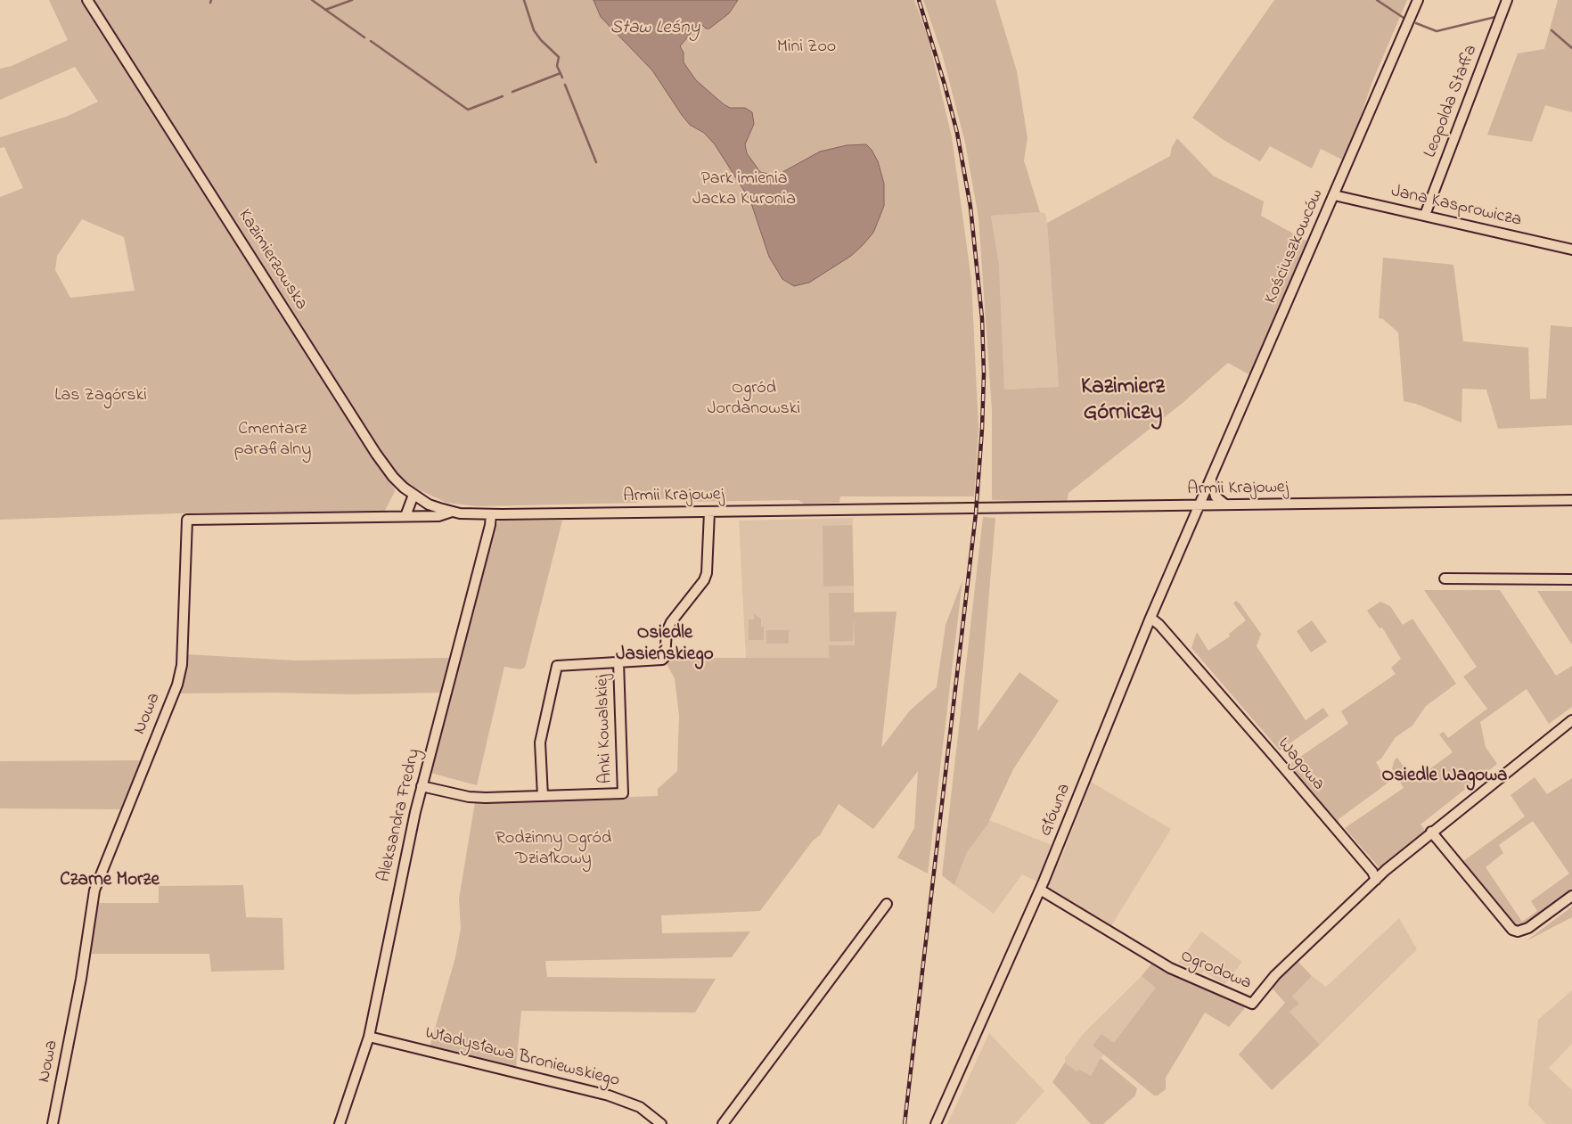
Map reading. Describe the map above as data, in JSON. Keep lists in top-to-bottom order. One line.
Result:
{"streets":{"street":["Leopolda Staffa","Jana Kasprowicza","Kościuszkowców","Kazimierzowska","Armii Krajowej","Nowa","Anki Kowalskiej","Wagowa","Główna","Aleksandra Fredry","Ogrodowa","Władysława Broniewskiego"]},"crossings":[["Leopolda Staffa","Jana Kasprowicza"],["Jana Kasprowicza","Kościuszkowców"],["Kościuszkowców","Armii Krajowej"],["Kościuszkowców","Główna"],["Kazimierzowska","Armii Krajowej"],["Kazimierzowska","Nowa"],["Armii Krajowej","Nowa"],["Armii Krajowej","Anki Kowalskiej"],["Armii Krajowej","Główna"],["Armii Krajowej","Aleksandra Fredry"],["Anki Kowalskiej","Aleksandra Fredry"],["Wagowa","Główna"],["Wagowa","Ogrodowa"],["Główna","Ogrodowa"],["Aleksandra Fredry","Władysława Broniewskiego"]],"districts":["Kazimierz Górniczy","Osiedle Jasieńskiego","Osiedle Wagowa","Czarne Morze"],"water":["Staw Leśny"],"parks":["Mini Zoo","Park imienia Jacka Kuronia","Ogród Jordanowski","Las Zagórski","Cmentarz parafialny","Rodzinny Ogród Działkowy"]}
